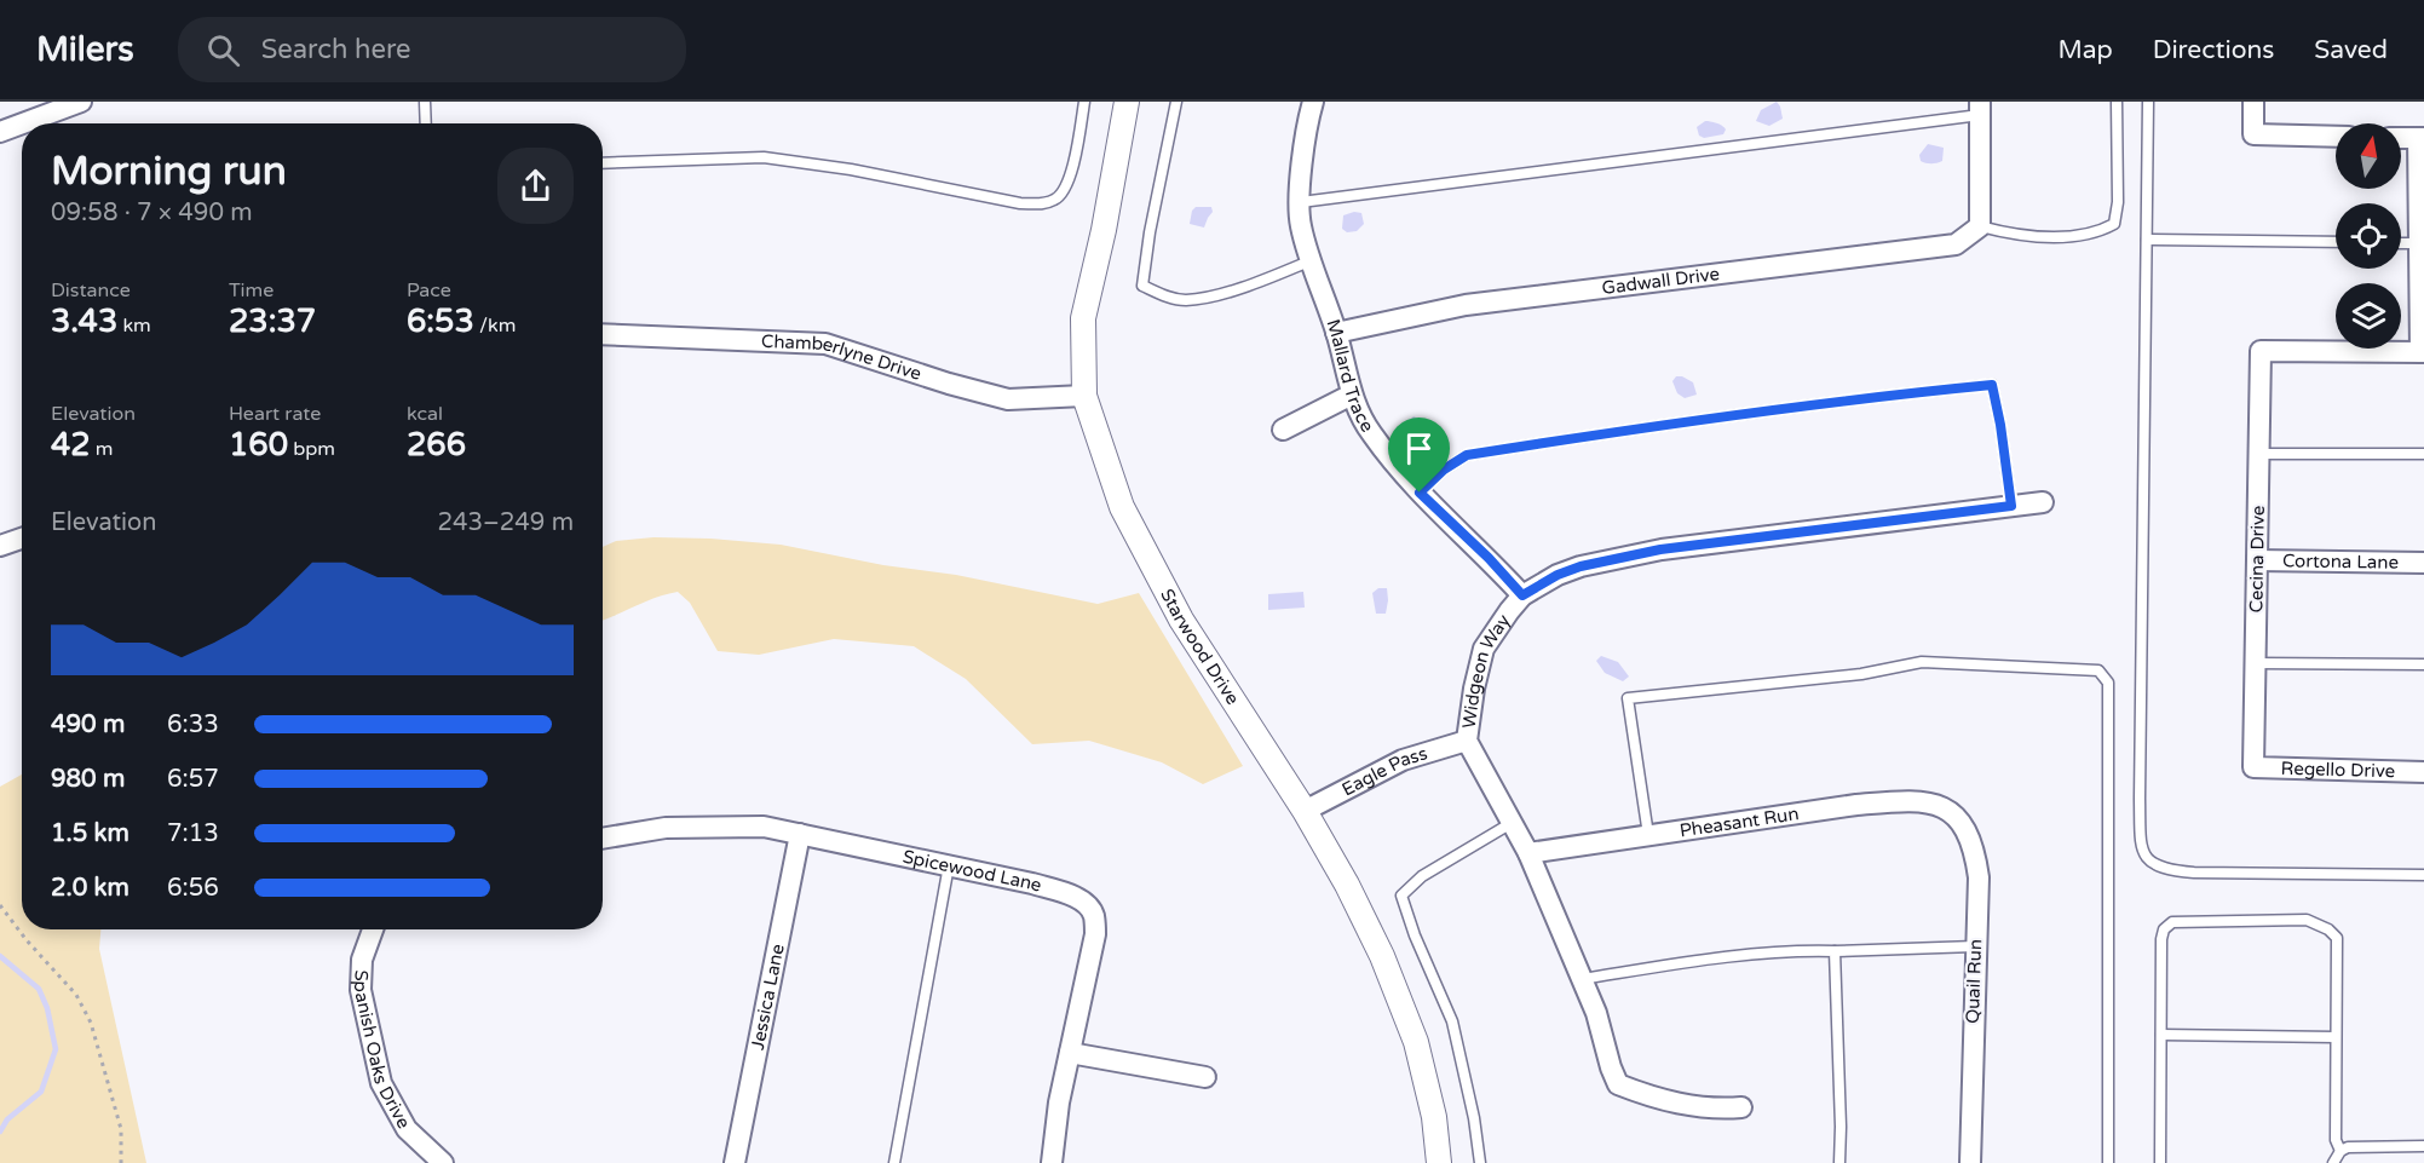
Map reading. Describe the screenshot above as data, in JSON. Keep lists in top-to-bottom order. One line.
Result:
{"streets":{"street":["Gadwall Drive","Chamberlyne Drive","Mallard Trace","Cecina Drive","Cortona Lane","Starwood Drive","Widgeon Way","Regello Drive","Eagle Pass","Pheasant Run","Spicewood Lane","Quail Run","Jessica Lane","Spanish Oaks Drive"]},"crossings":[["Gadwall Drive","Mallard Trace"],["Chamberlyne Drive","Starwood Drive"],["Mallard Trace","Widgeon Way"],["Cecina Drive","Cortona Lane"],["Cecina Drive","Regello Drive"],["Starwood Drive","Eagle Pass"],["Widgeon Way","Eagle Pass"],["Widgeon Way","Pheasant Run"],["Pheasant Run","Quail Run"],["Spicewood Lane","Jessica Lane"]],"north":"top","page":{"header":"Milers","search":"Search here","nav":["Map","Directions","Saved"],"heading":["Morning run","09:58 · 7 × 490 m"],"stats":[["Distance","3.43 km"],["Time","23:37"],["Pace","6:53 /km"],["Elevation","42 m"],["Heart rate","160 bpm"],["kcal","266"]],"chart":["Elevation","243–249 m"],"list":[{"name":"490 m","note":"6:33"},{"name":"980 m","note":"6:57"},{"name":"1.5 km","note":"7:13"},{"name":"2.0 km","note":"6:56"}]}}
